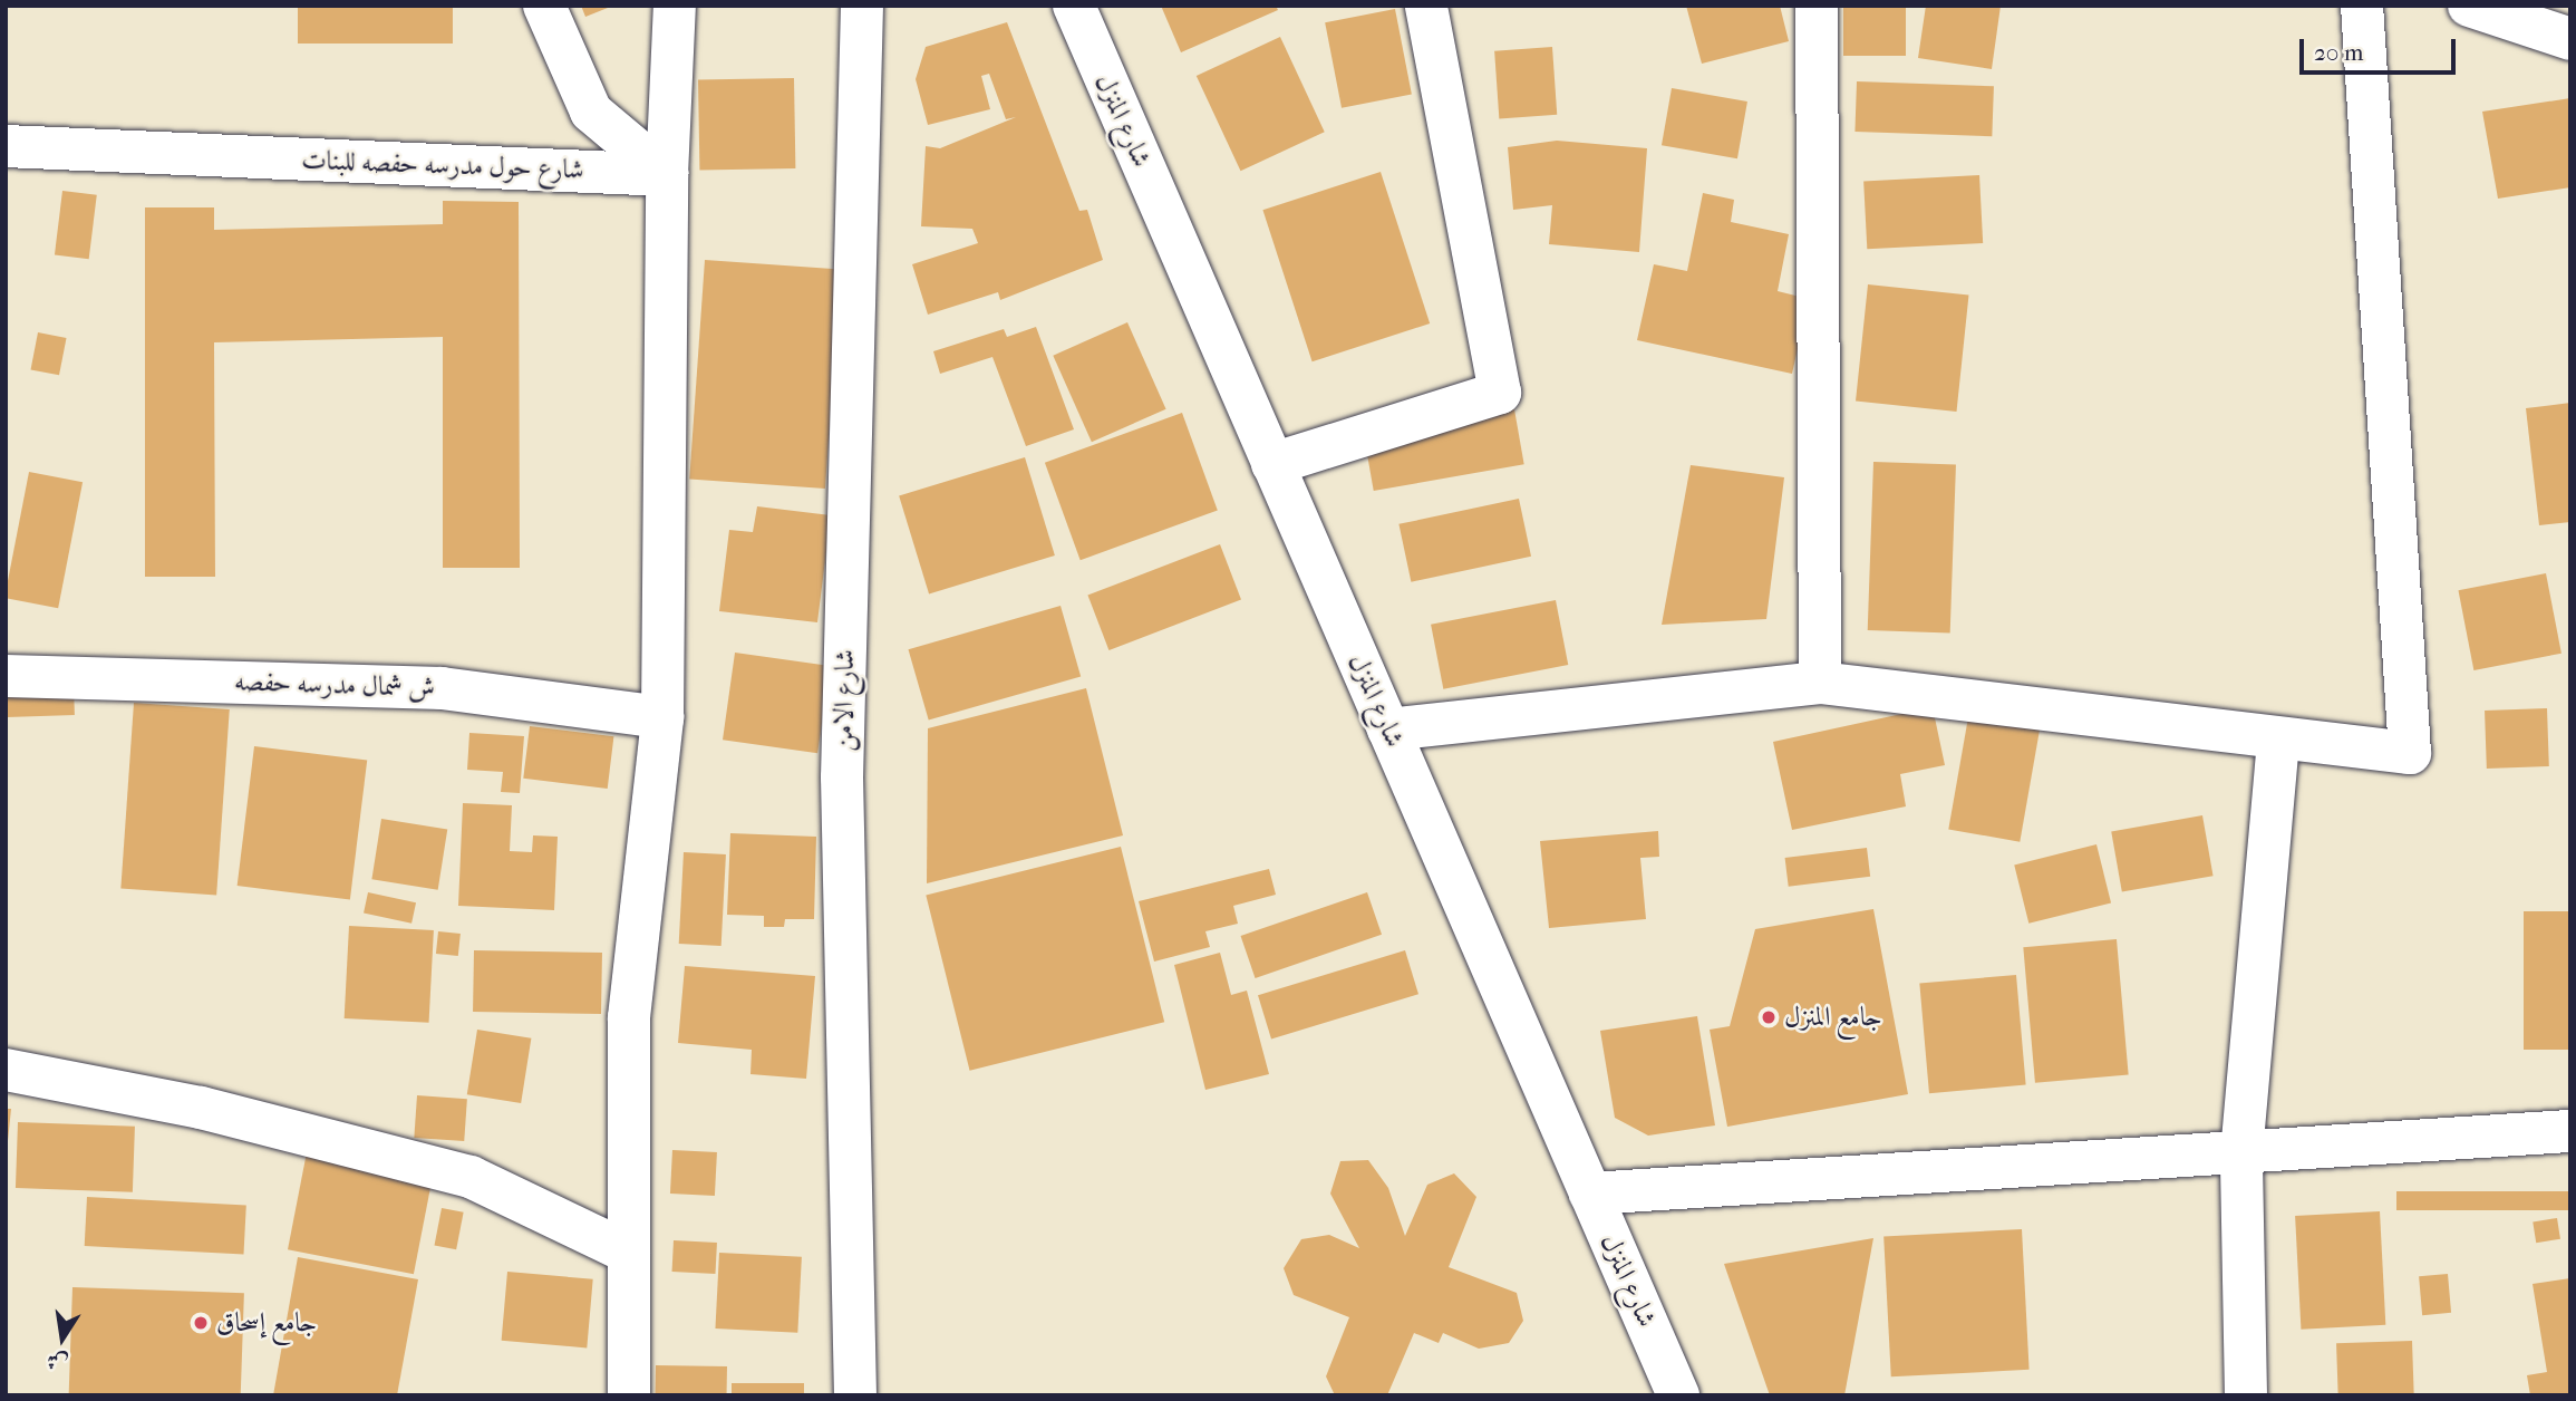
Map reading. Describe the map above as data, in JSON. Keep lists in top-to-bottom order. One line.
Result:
{"streets":{"street":["شارع المنزل","شارع حول مدرسه حفصه للبنات","ش شمال مدرسه حفصه","شارع الامن"]},"places":["جامع المنزل","جامع إسحاق"],"scale_bar":"20 m","north":"bottom"}
